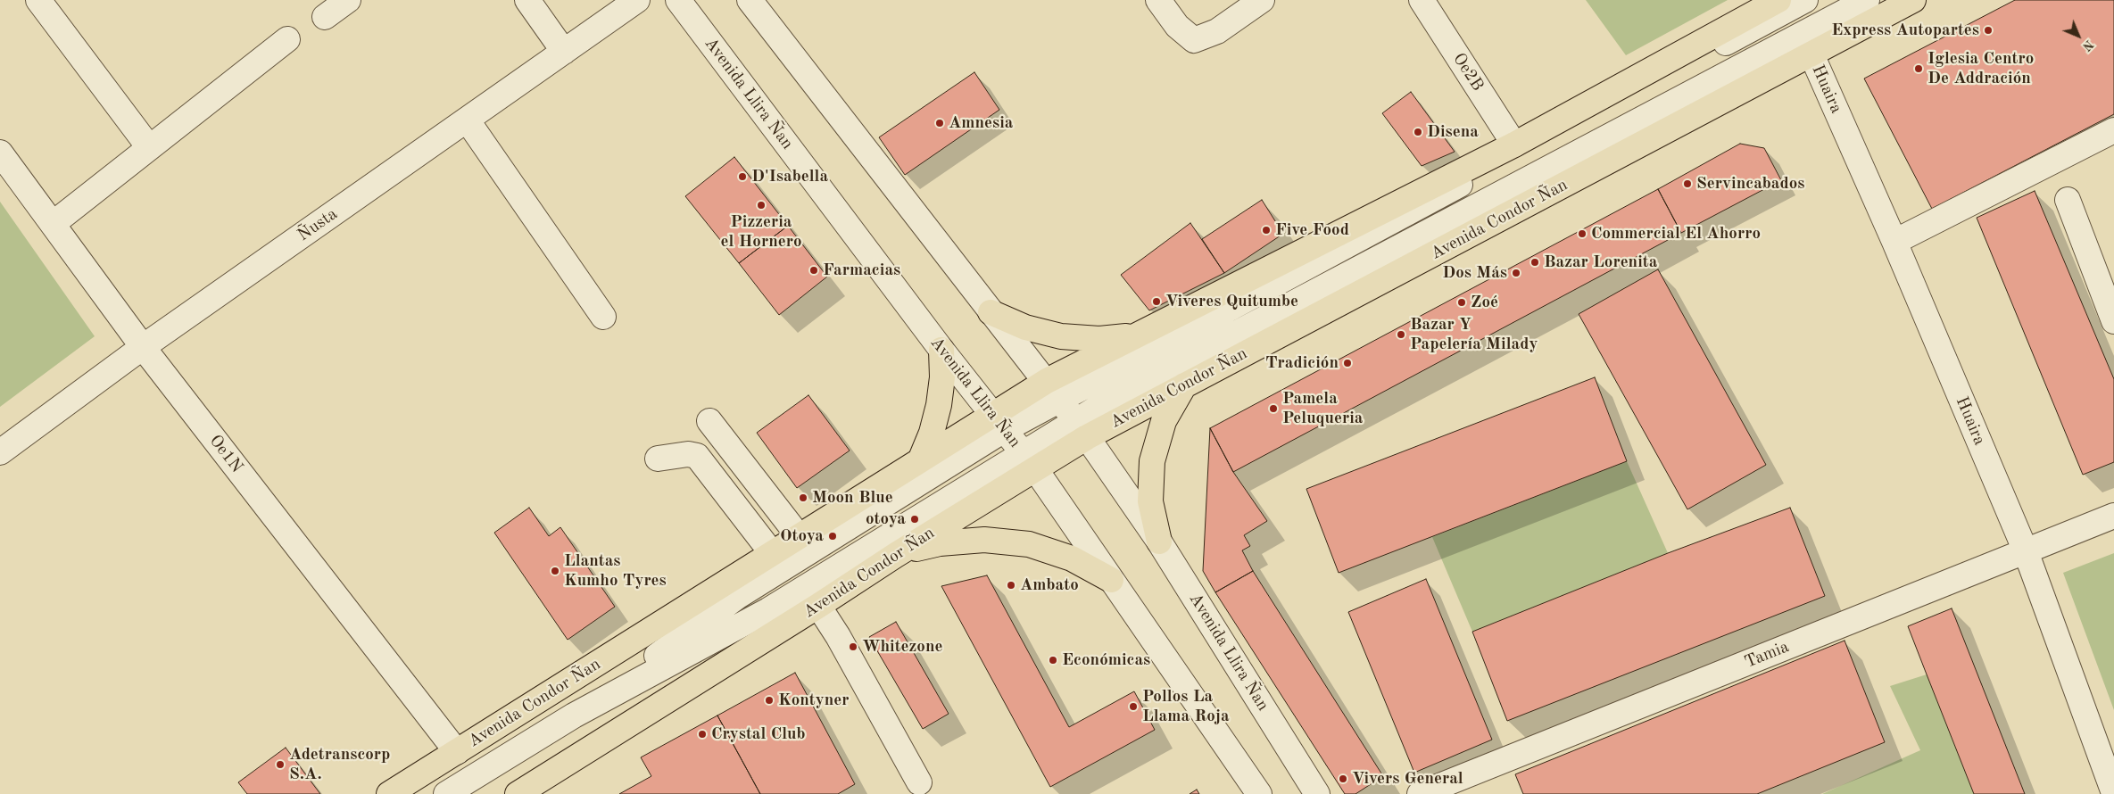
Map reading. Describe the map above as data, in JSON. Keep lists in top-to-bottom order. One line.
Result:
{"streets":{"main road":["Avenida Condor Ñan"],"street":["Oe2B","Huaira","Avenida Llira Ñan","Ñusta","Oe1N","Tamia"]},"crossings":[["Oe2B","Avenida Condor Ñan"],["Huaira","Avenida Condor Ñan"],["Huaira","Tamia"],["Avenida Llira Ñan","Avenida Condor Ñan"],["Avenida Condor Ñan","Oe1N"],["Ñusta","Oe1N"]],"places":["Express Autopartes","Iglesia Centro De Addración","Amnesia","Disena","D'Isabella","Servincabados","Pizzeria el Hornero","Five Food","Commercial El Ahorro","Bazar Lorenita","Farmacias","Dos Más","Viveres Quitumbe","Zoé","Bazar Y Papelería Milady","Tradición","Pamela Peluqueria","Moon Blue","otoya","Otoya","Llantas Kumho Tyres","Ambato","Whitezone","Económicas","Kontyner","Pollos La Llama Roja","Crystal Club","Adetranscorp S.A.","Vivers General"],"north":"bottom right"}
